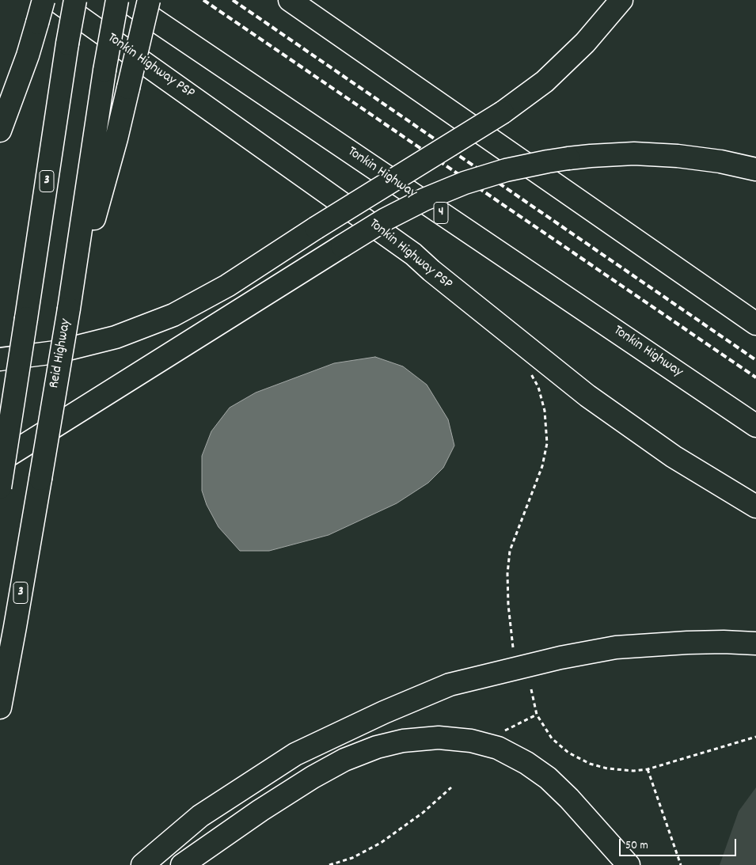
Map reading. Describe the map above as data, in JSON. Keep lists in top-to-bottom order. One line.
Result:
{"streets":{"highway":["Tonkin Highway","3","4","Reid Highway"]},"scale_bar":"50 m"}
